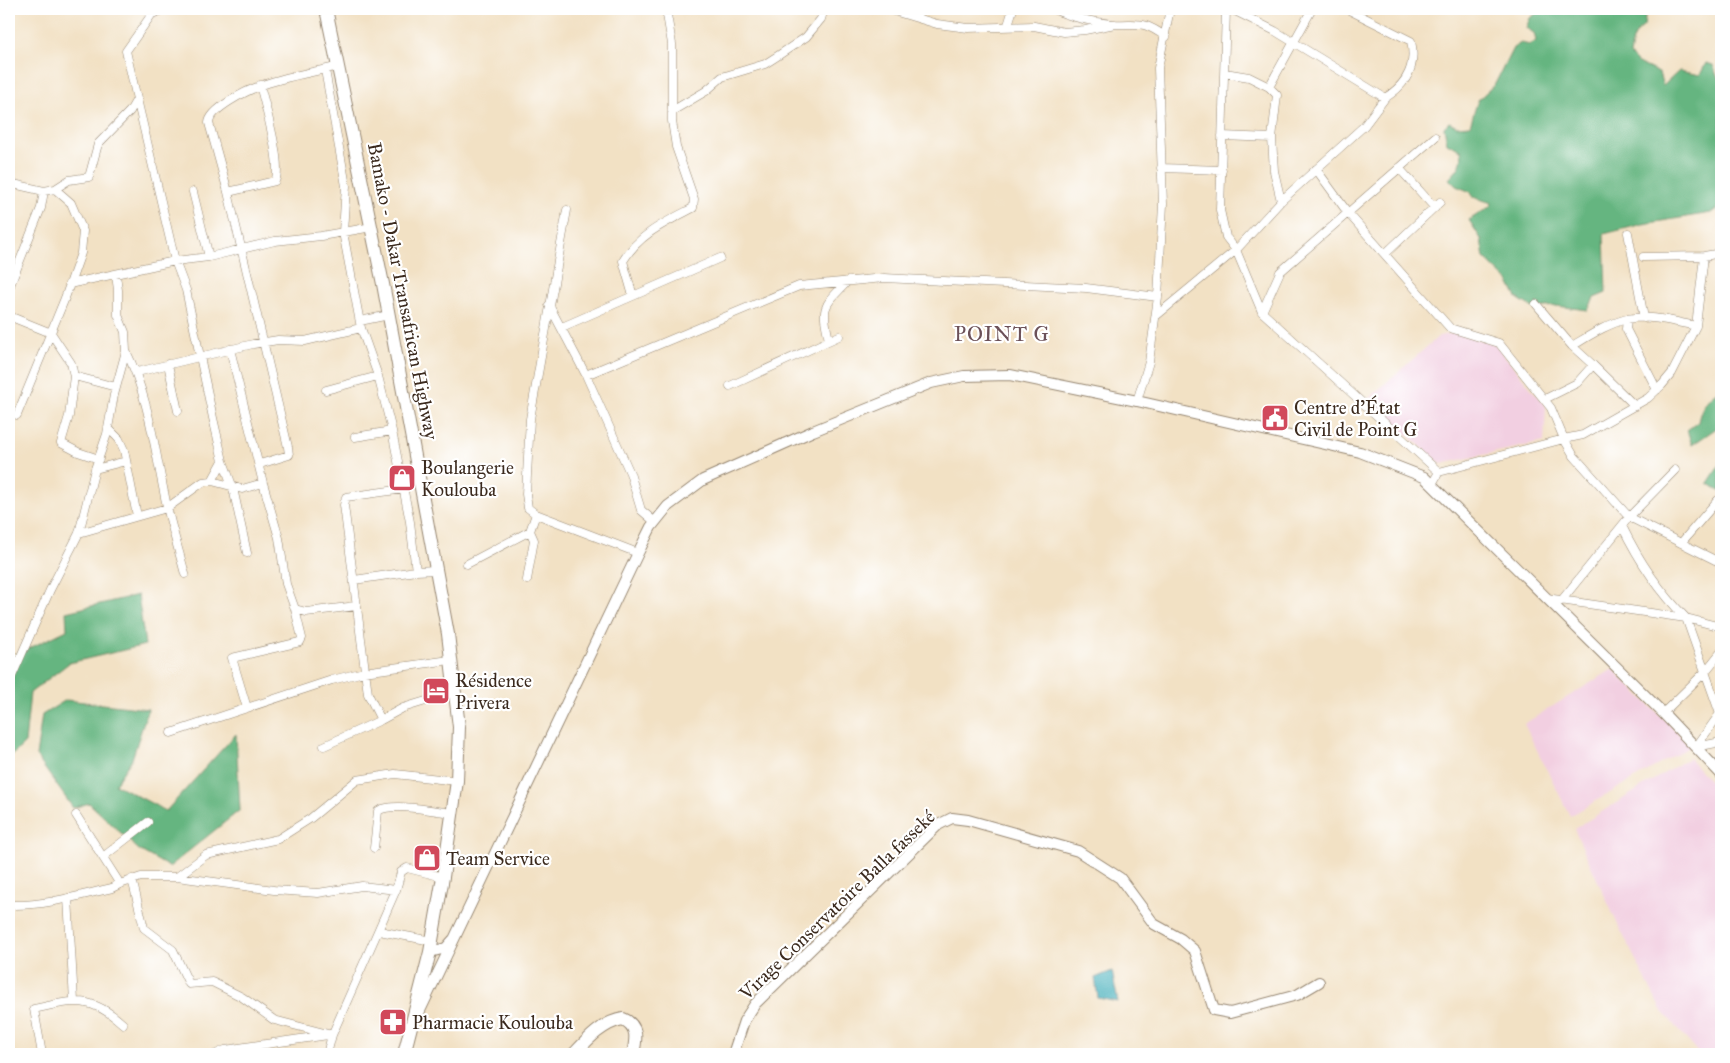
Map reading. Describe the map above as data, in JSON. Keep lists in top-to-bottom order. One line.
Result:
{"streets":{"highway":["Bamako - Dakar Transafrican Highway"],"street":["Virage Conservatoire Balla fasseké"]},"districts":["POINT G"],"places":{"public building":["Centre d'État Civil de Point G"],"shop":["Boulangerie Koulouba","Team Service"],"hotel":["Résidence Privera"],"pharmacy":["Pharmacie Koulouba"]}}
